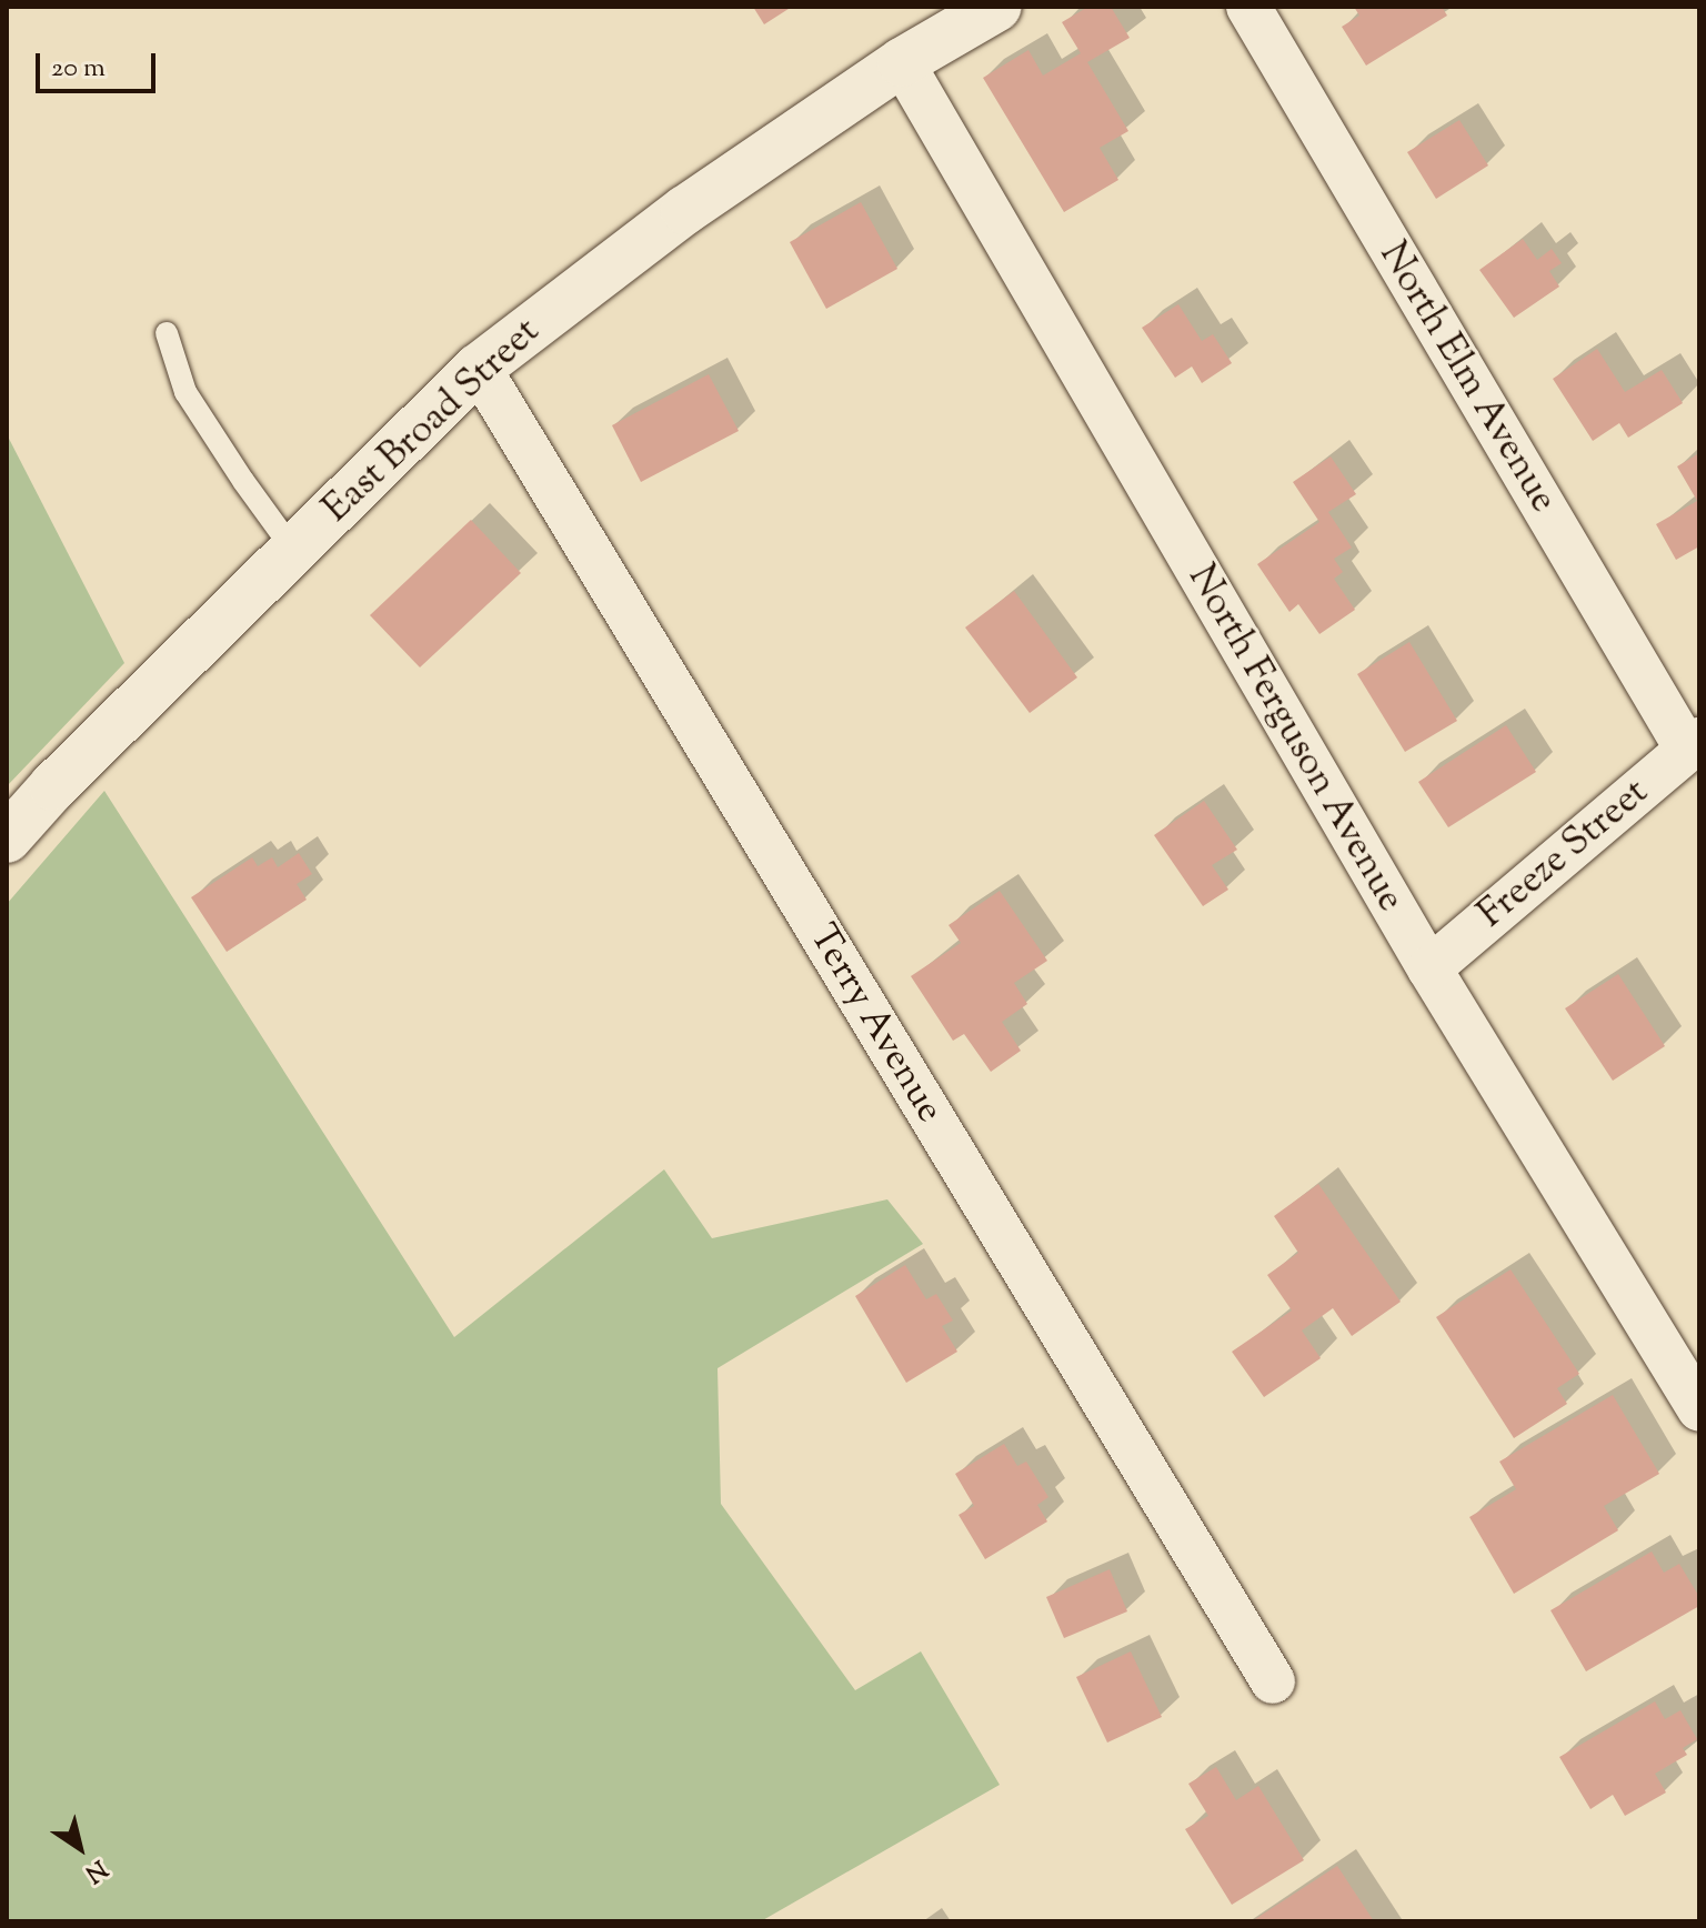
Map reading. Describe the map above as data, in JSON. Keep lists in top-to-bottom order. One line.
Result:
{"streets":{"street":["North Elm Avenue","East Broad Street","North Ferguson Avenue","Freeze Street","Terry Avenue"]},"crossings":[["North Elm Avenue","Freeze Street"],["East Broad Street","North Ferguson Avenue"],["East Broad Street","Terry Avenue"],["North Ferguson Avenue","Freeze Street"]],"scale_bar":"20 m","north":"bottom right"}
